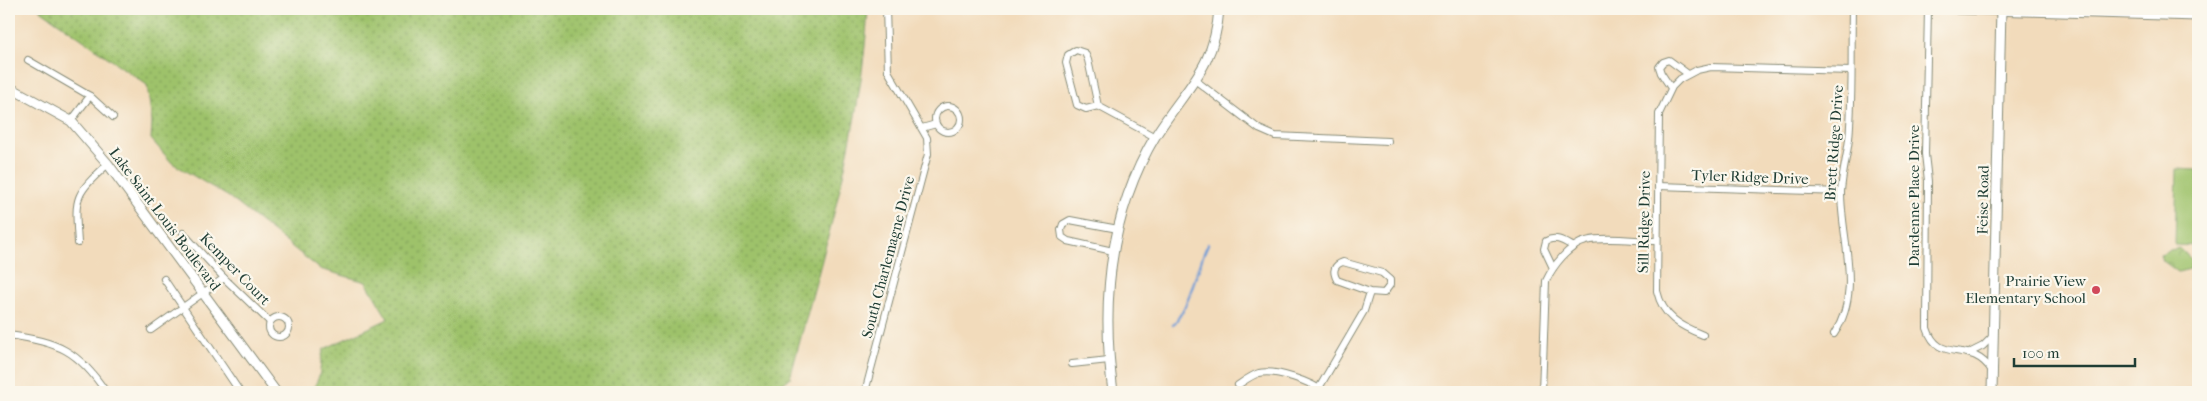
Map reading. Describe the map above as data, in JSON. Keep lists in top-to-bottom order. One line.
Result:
{"streets":{"street":["Brett Ridge Drive","Tyler Ridge Drive","Dardenne Place Drive","Feise Road","Lake Saint Louis Boulevard","Sill Ridge Drive","South Charlemagne Drive","Kemper Court"]},"crossings":[["Brett Ridge Drive","Tyler Ridge Drive"],["Brett Ridge Drive","Sill Ridge Drive"],["Tyler Ridge Drive","Sill Ridge Drive"]],"places":["Prairie View Elementary School"],"scale_bar":"100 m"}
